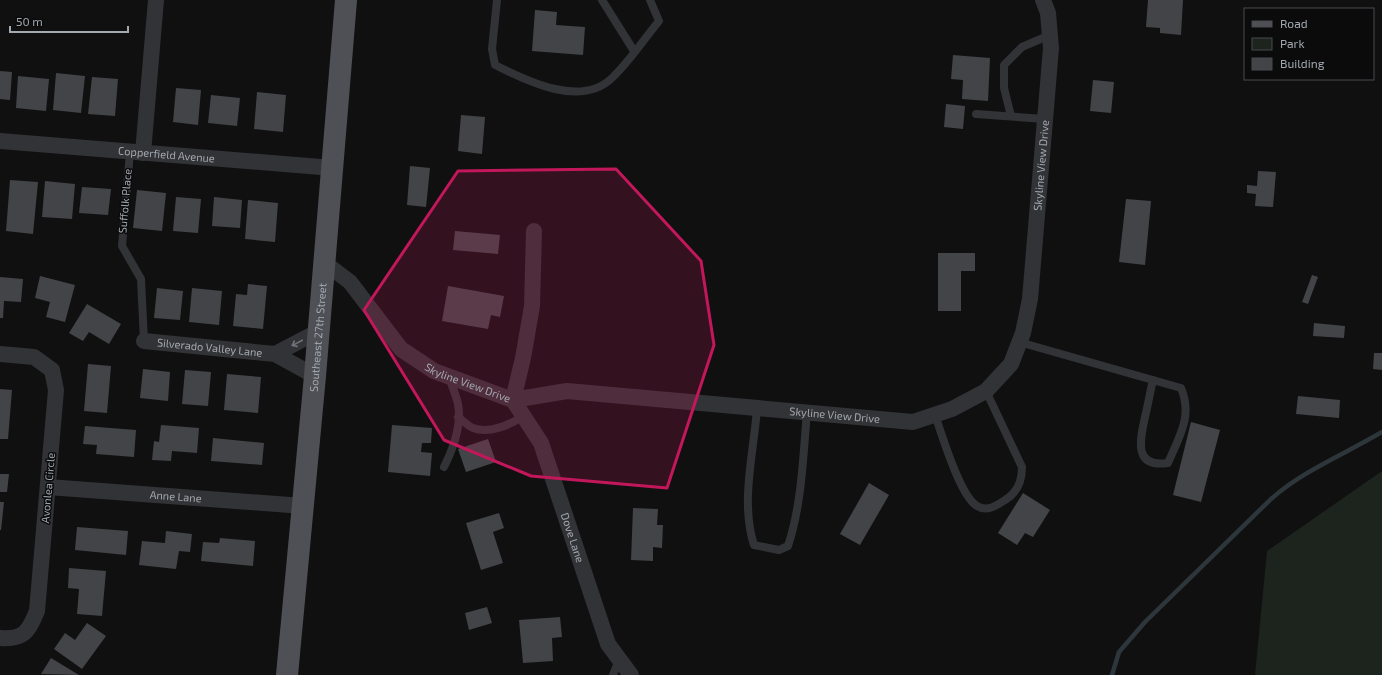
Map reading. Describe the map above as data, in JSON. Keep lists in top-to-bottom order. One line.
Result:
{"streets":{"main road":["Southeast 27th Street"],"street":["Copperfield Avenue","Skyline View Drive","Suffolk Place","Silverado Valley Lane","Avonlea Circle","Anne Lane","Dove Lane"]},"crossings":[["Copperfield Avenue","Suffolk Place"],["Copperfield Avenue","Southeast 27th Street"],["Skyline View Drive","Southeast 27th Street"],["Skyline View Drive","Dove Lane"],["Suffolk Place","Silverado Valley Lane"],["Southeast 27th Street","Silverado Valley Lane"],["Southeast 27th Street","Anne Lane"],["Avonlea Circle","Anne Lane"]],"legend":["Road","Park","Building"],"scale_bar":"50 m"}
